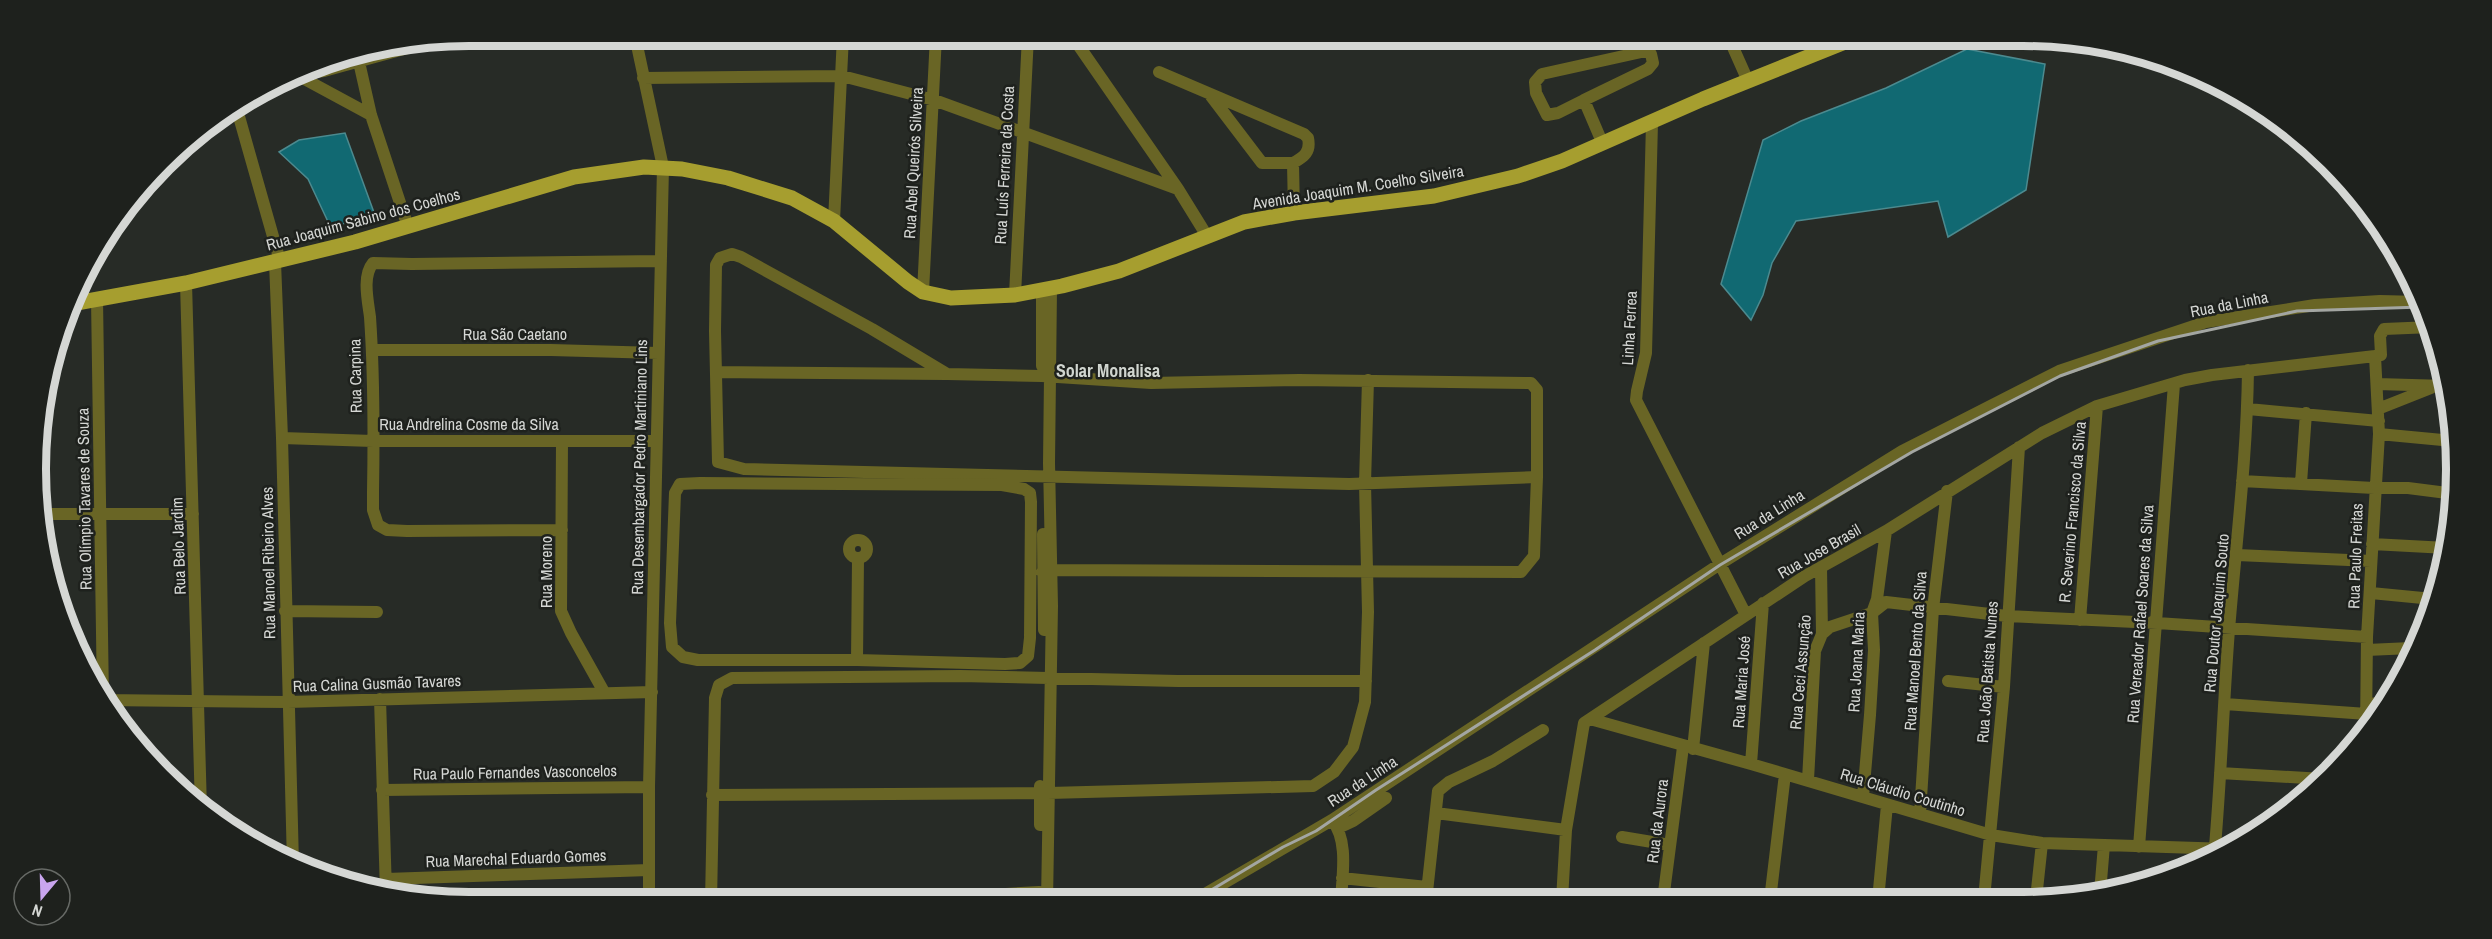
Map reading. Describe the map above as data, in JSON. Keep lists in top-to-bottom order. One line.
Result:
{"streets":{"main road":["Avenida Joaquim M. Coelho Silveira","Rua Joaquim Sabino dos Coelhos"],"street":["Rua Abel Queirós Silveira","Rua Luís Ferreira da Costa","Rua da Linha","Linha Ferrea","Rua São Caetano","Rua Carpina","Rua Andrelina Cosme da Silva","Rua Desembargador Pedro Martiniano Lins","Rua Olímpio Tavares de Souza","R. Severino Francisco da Silva","Rua Belo Jardim","Rua Jose Brasil","Rua Paulo Freitas","Rua Manoel Ribeiro Alves","Rua Moreno","Rua Doutor Joaquim Souto","Rua Vereador Rafael Soares da Silva","Rua Manoel Bento da Silva","Rua Joana Maria","Rua Ceci Assunção","Rua João Batista Nunes","Rua Maria José","Rua Calina Gusmão Tavares","Rua Paulo Fernandes Vasconcelos","Rua Cláudio Coutinho","Rua da Aurora","Rua Marechal Eduardo Gomes"]},"crossings":[["Rua Abel Queirós Silveira","Avenida Joaquim M. Coelho Silveira"],["Rua Luís Ferreira da Costa","Avenida Joaquim M. Coelho Silveira"],["Avenida Joaquim M. Coelho Silveira","Rua Joaquim Sabino dos Coelhos"],["Avenida Joaquim M. Coelho Silveira","Linha Ferrea"],["Avenida Joaquim M. Coelho Silveira","Rua Desembargador Pedro Martiniano Lins"],["Rua Joaquim Sabino dos Coelhos","Rua Desembargador Pedro Martiniano Lins"],["Rua Joaquim Sabino dos Coelhos","Rua Olímpio Tavares de Souza"],["Rua Joaquim Sabino dos Coelhos","Rua Belo Jardim"],["Rua Joaquim Sabino dos Coelhos","Rua Manoel Ribeiro Alves"],["Rua da Linha","Linha Ferrea"],["Linha Ferrea","Rua Jose Brasil"],["Rua São Caetano","Rua Carpina"],["Rua São Caetano","Rua Desembargador Pedro Martiniano Lins"],["Rua Carpina","Rua Andrelina Cosme da Silva"],["Rua Carpina","Rua Desembargador Pedro Martiniano Lins"],["Rua Carpina","Rua Moreno"],["Rua Andrelina Cosme da Silva","Rua Desembargador Pedro Martiniano Lins"],["Rua Andrelina Cosme da Silva","Rua Manoel Ribeiro Alves"],["Rua Andrelina Cosme da Silva","Rua Moreno"],["Rua Desembargador Pedro Martiniano Lins","Rua Calina Gusmão Tavares"],["Rua Desembargador Pedro Martiniano Lins","Rua Paulo Fernandes Vasconcelos"],["Rua Desembargador Pedro Martiniano Lins","Rua Marechal Eduardo Gomes"],["R. Severino Francisco da Silva","Rua Jose Brasil"],["Rua Belo Jardim","Rua Calina Gusmão Tavares"],["Rua Jose Brasil","Rua Paulo Freitas"],["Rua Jose Brasil","Rua Doutor Joaquim Souto"],["Rua Jose Brasil","Rua Vereador Rafael Soares da Silva"],["Rua Jose Brasil","Rua Manoel Bento da Silva"],["Rua Jose Brasil","Rua Joana Maria"],["Rua Jose Brasil","Rua Ceci Assunção"],["Rua Jose Brasil","Rua João Batista Nunes"],["Rua Jose Brasil","Rua Maria José"],["Rua Jose Brasil","Rua Cláudio Coutinho"],["Rua Jose Brasil","Rua da Aurora"],["Rua Manoel Ribeiro Alves","Rua Calina Gusmão Tavares"],["Rua Moreno","Rua Calina Gusmão Tavares"],["Rua Vereador Rafael Soares da Silva","Rua Cláudio Coutinho"],["Rua Manoel Bento da Silva","Rua Cláudio Coutinho"],["Rua Joana Maria","Rua Cláudio Coutinho"],["Rua Ceci Assunção","Rua Cláudio Coutinho"],["Rua João Batista Nunes","Rua Cláudio Coutinho"],["Rua Maria José","Rua Cláudio Coutinho"],["Rua Cláudio Coutinho","Rua da Aurora"]],"districts":["Solar Monalisa"],"north":"bottom"}
